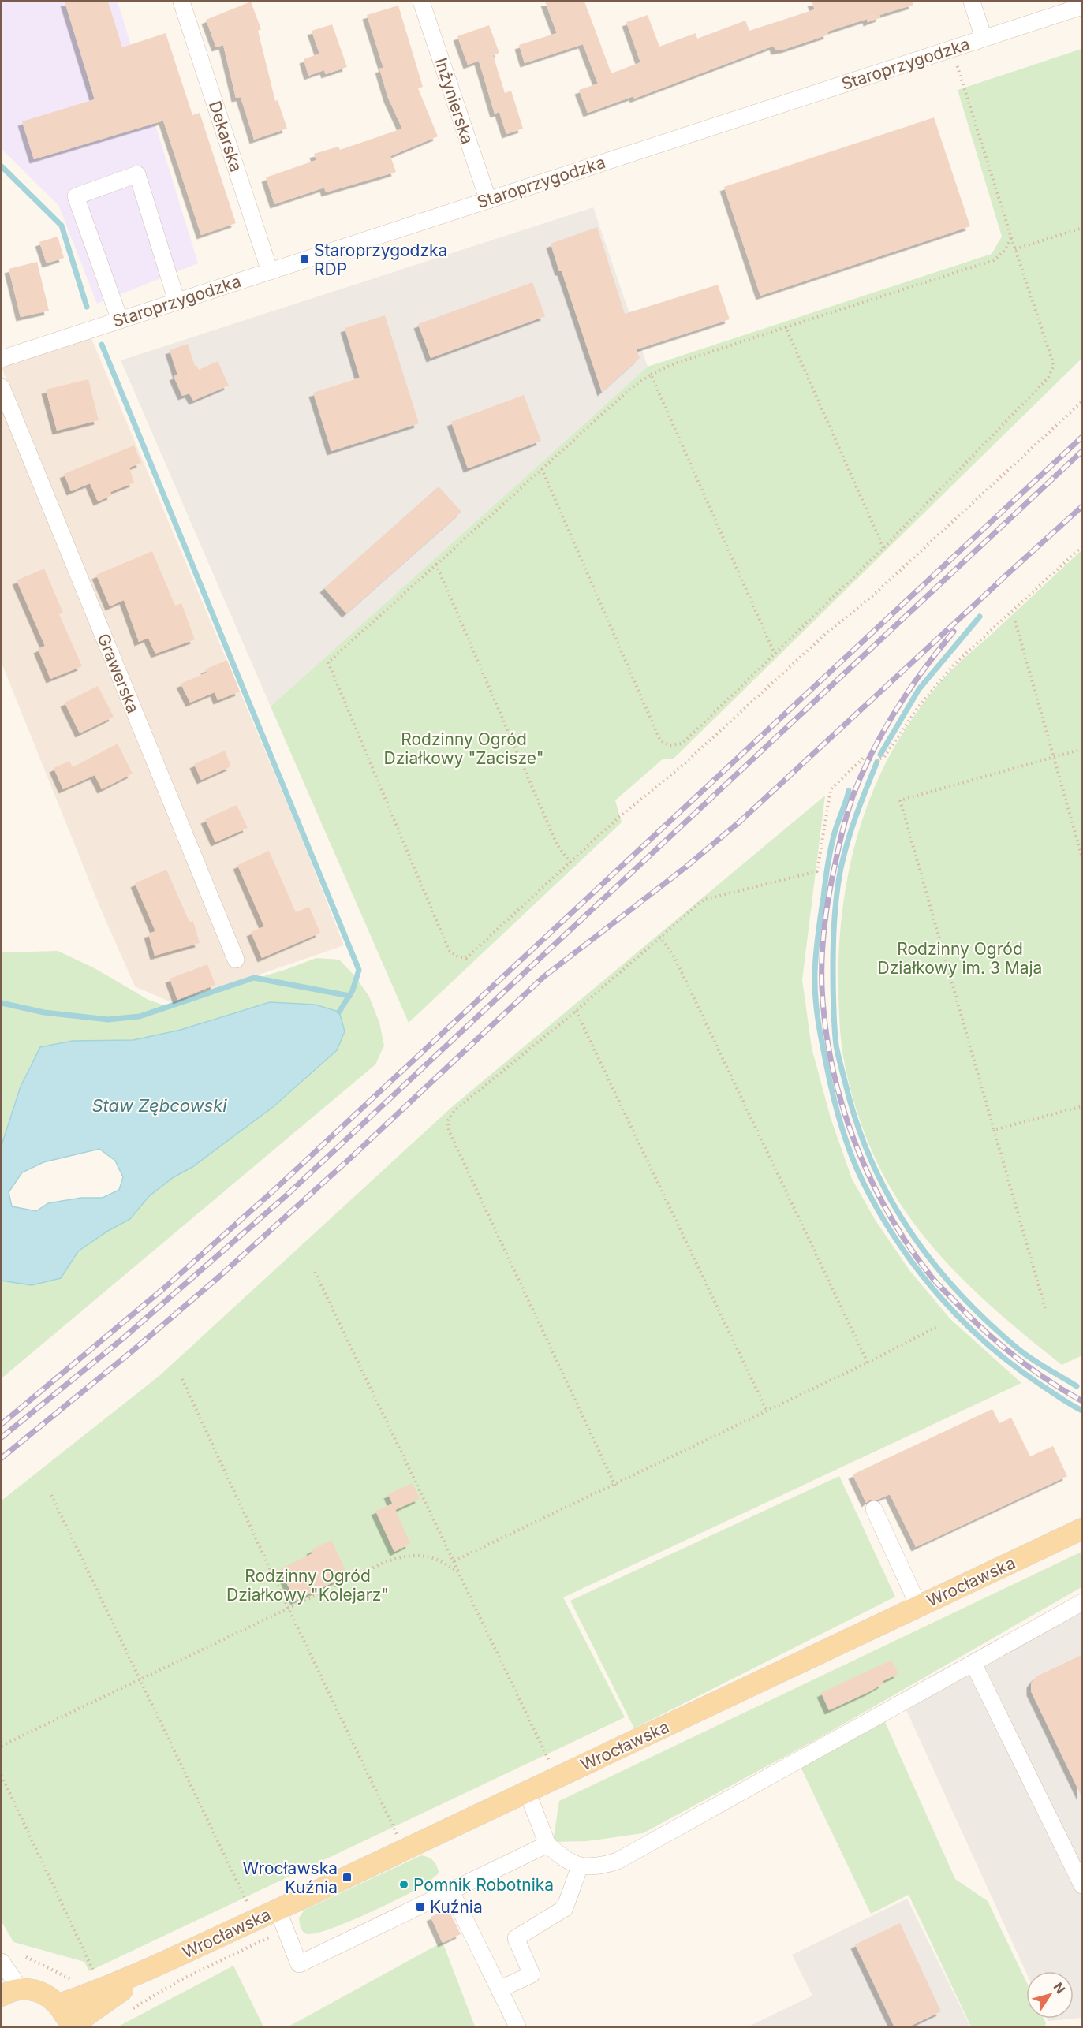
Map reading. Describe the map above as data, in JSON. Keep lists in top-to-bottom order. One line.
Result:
{"streets":{"main road":["Wrocławska"],"street":["Staroprzygodzka","Inżynierska","Dekarska","Grawerska"]},"crossings":[["Staroprzygodzka","Inżynierska"],["Staroprzygodzka","Dekarska"]],"water":["Staw Zębcowski"],"parks":["Rodzinny Ogród Działkowy \"Zacisze\"","Rodzinny Ogród Działkowy im. 3 Maja","Rodzinny Ogród Działkowy \"Kolejarz\""],"places":{"transit":["Staroprzygodzka RDP","Wrocławska Kuźnia","Kuźnia"],"other":["Pomnik Robotnika"]},"north":"top right"}
